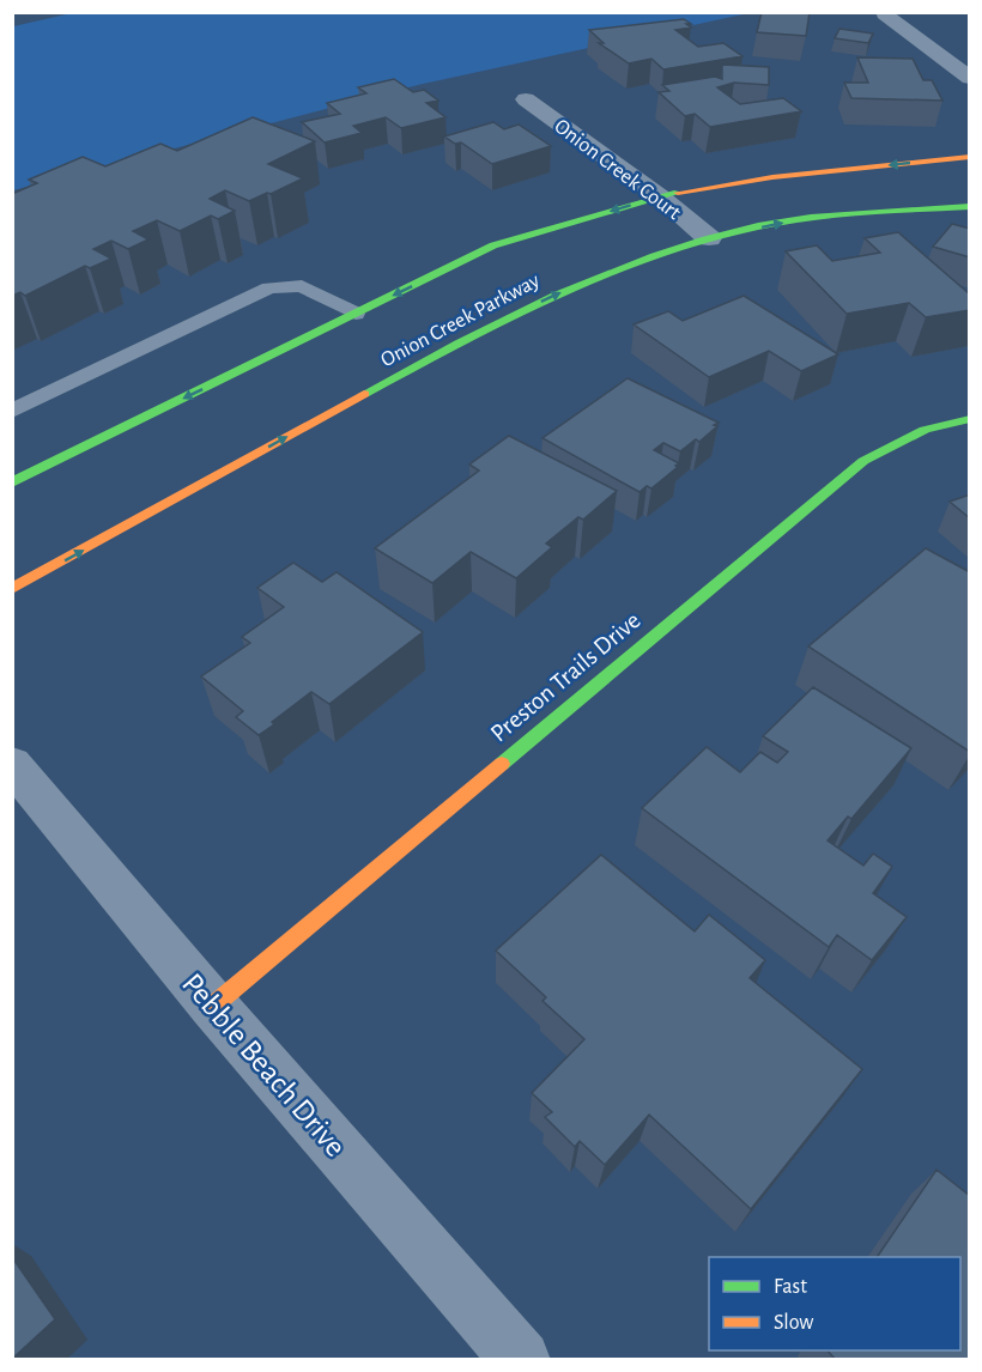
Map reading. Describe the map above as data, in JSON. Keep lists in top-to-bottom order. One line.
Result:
{"streets":{"street":["Onion Creek Court","Onion Creek Parkway","Preston Trails Drive","Pebble Beach Drive"]},"crossings":[["Onion Creek Court","Onion Creek Parkway"],["Preston Trails Drive","Pebble Beach Drive"]],"legend":["Fast","Slow"]}
